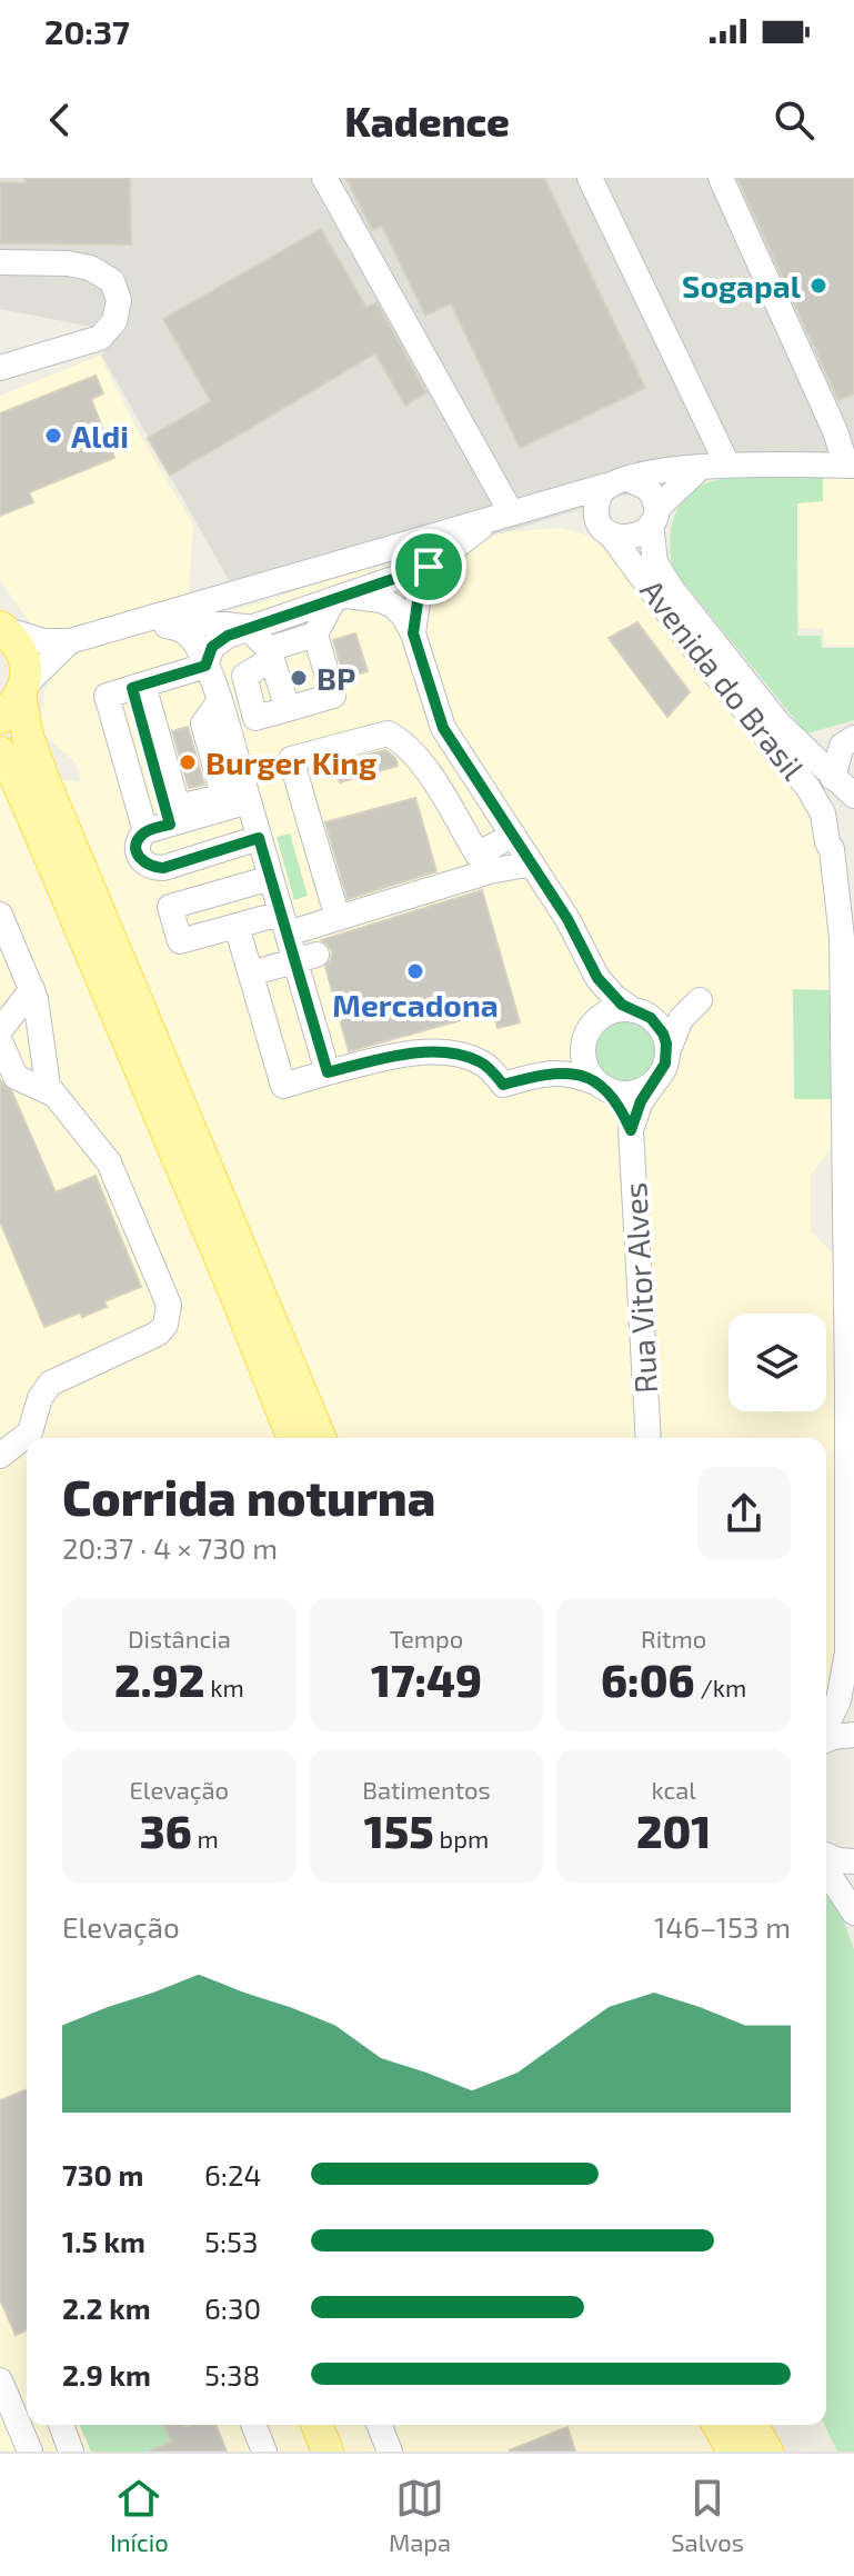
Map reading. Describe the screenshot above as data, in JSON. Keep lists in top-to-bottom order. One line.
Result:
{"streets":{"street":["Avenida do Brasil","Rua Vitor Alves"]},"places":["Sogapal","Aldi","BP","Burger King","Mercadona"],"page":{"status":"20:37","header":"Kadence","heading":["Corrida noturna","20:37 · 4 × 730 m"],"stats":[["Distância","2.92 km"],["Tempo","17:49"],["Ritmo","6:06 /km"],["Elevação","36 m"],["Batimentos","155 bpm"],["kcal","201"]],"chart":["Elevação","146–153 m"],"list":[{"name":"730 m","note":"6:24"},{"name":"1.5 km","note":"5:53"},{"name":"2.2 km","note":"6:30"},{"name":"2.9 km","note":"5:38"}],"tabs":["Início","Mapa","Salvos"]}}
